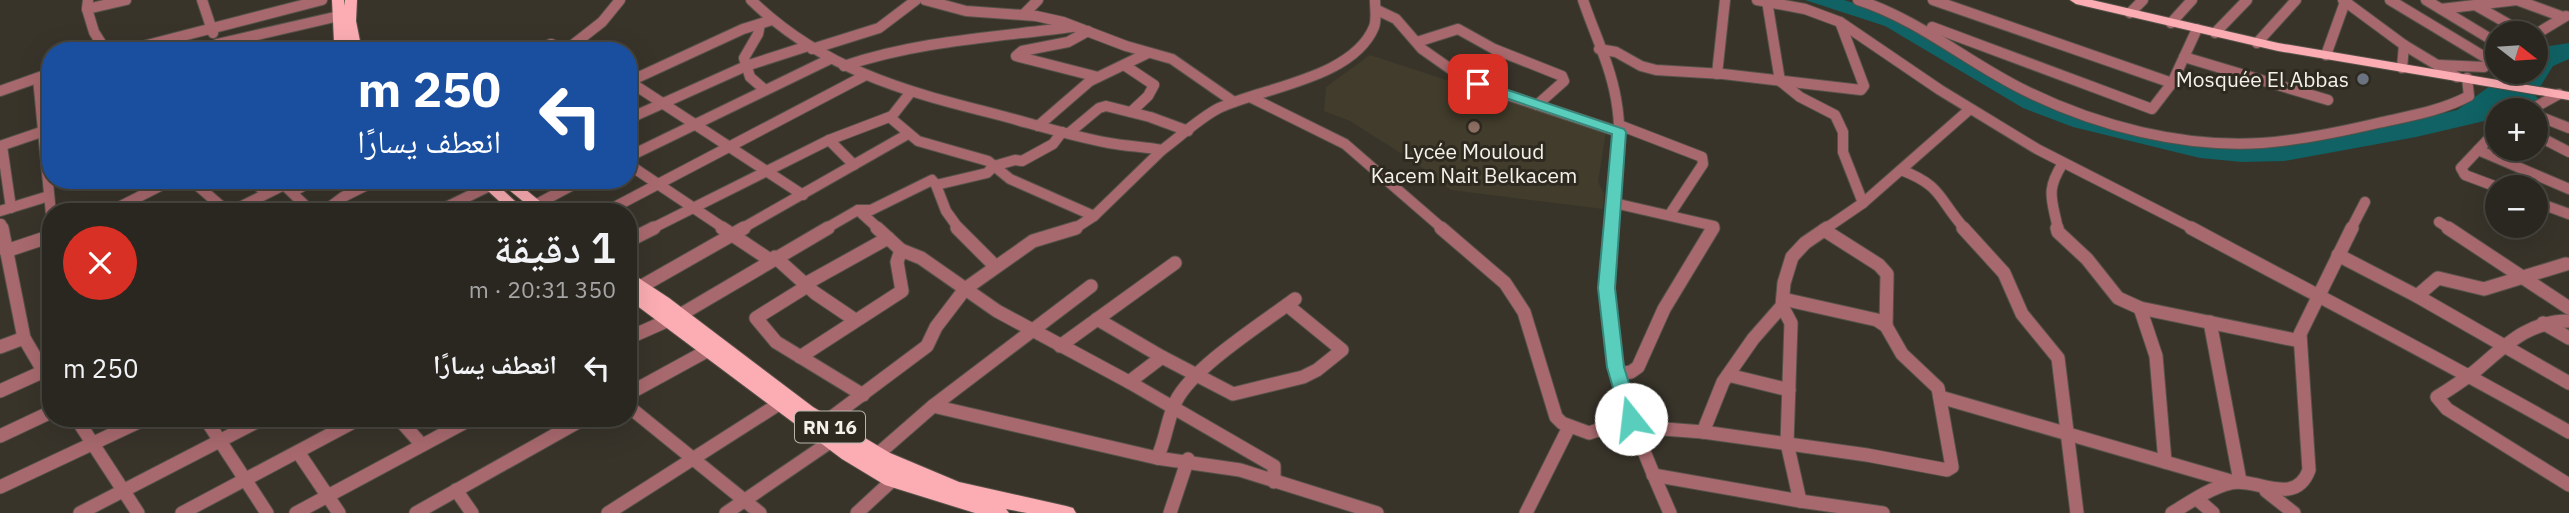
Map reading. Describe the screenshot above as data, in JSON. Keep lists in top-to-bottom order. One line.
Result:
{"streets":{"main road":["RN 16"]},"places":["Mosquée El Abbas","Lycée Mouloud Kacem Nait Belkacem"],"north":"right","page":{"map_buttons":["+","−"],"turn":["250 m","انعطف يسارًا"],"heading":["1 دقيقة","350 m · 20:31"],"list":[{"name":"انعطف يسارًا","value":"250 m"}]}}
